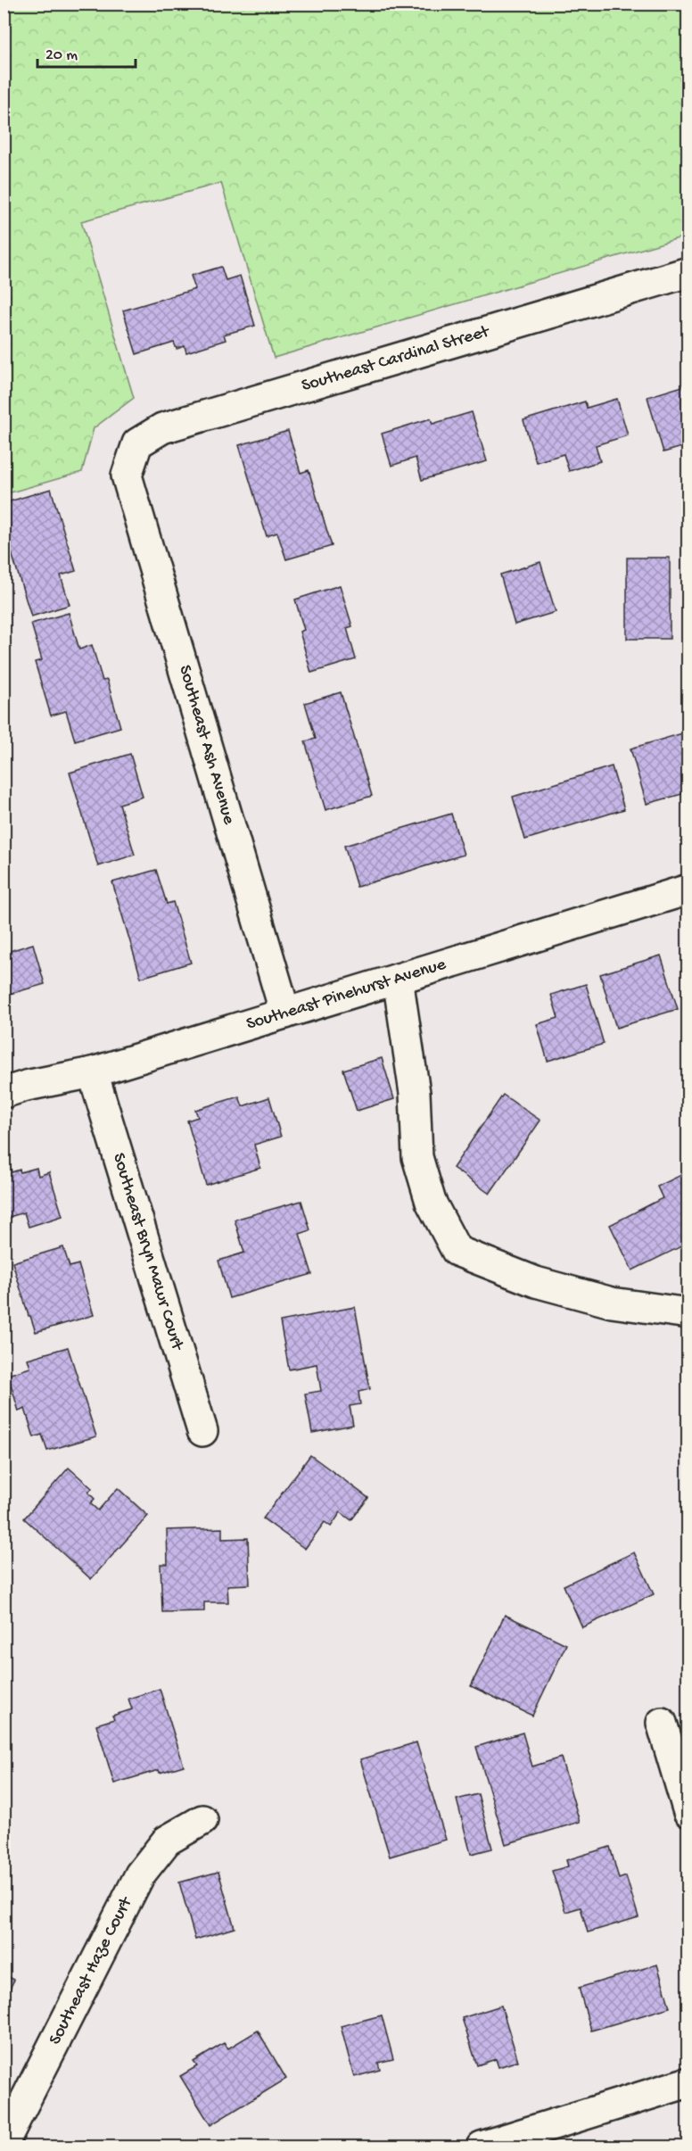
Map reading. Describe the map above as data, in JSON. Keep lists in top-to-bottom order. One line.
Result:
{"streets":{"street":["Southeast Cardinal Street","Southeast Ash Avenue","Southeast Pinehurst Avenue","Southeast Bryn Mawr Court","Southeast Haze Court"]},"crossings":[["Southeast Cardinal Street","Southeast Ash Avenue"],["Southeast Ash Avenue","Southeast Pinehurst Avenue"],["Southeast Pinehurst Avenue","Southeast Bryn Mawr Court"]],"scale_bar":"20 m"}
